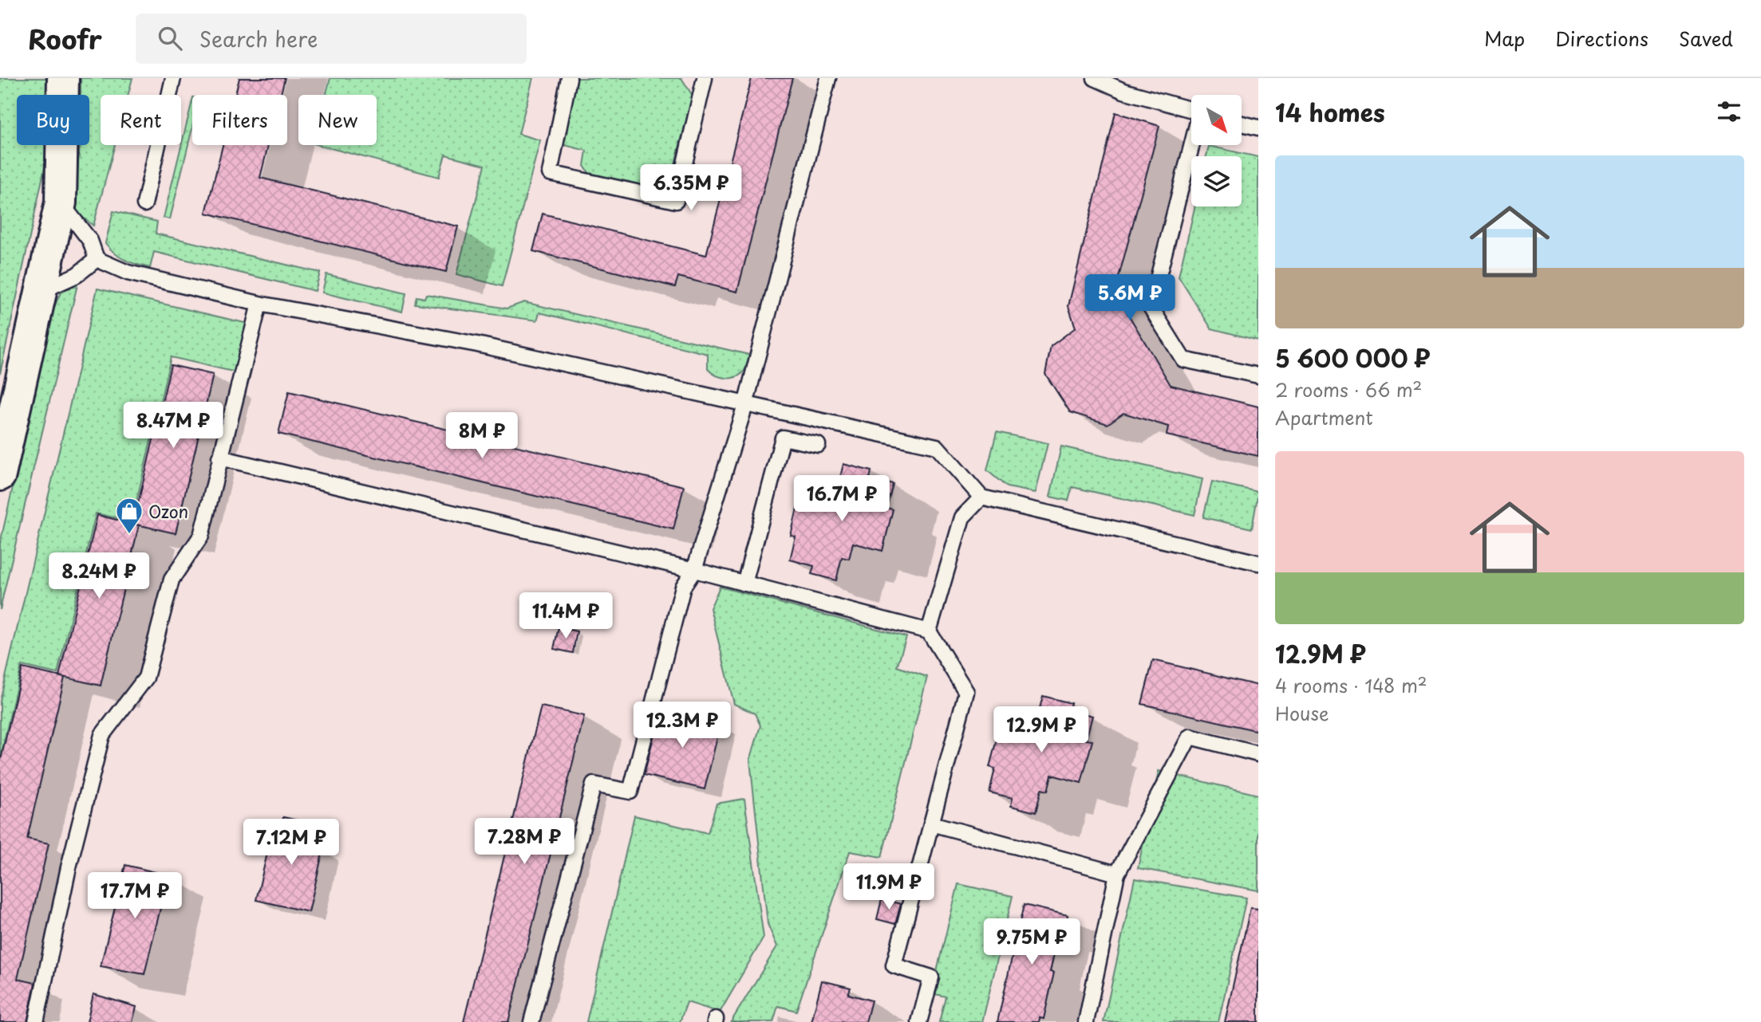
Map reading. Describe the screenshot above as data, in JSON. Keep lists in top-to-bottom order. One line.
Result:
{"places":{"shop":["Ozon"]},"north":"bottom right","page":{"header":"Roofr","search":"Search here","nav":["Map","Directions","Saved"],"heading":"14 homes","chip":["Buy","Rent","Filters","New"],"list":[{"name":"5 600 000 ₽","note":"2 rooms · 66 m² · Apartment"},{"name":"12.9M ₽","note":"4 rooms · 148 m² · House"}],"price":["6.35M ₽","5.6M ₽","8.47M ₽","8M ₽","16.7M ₽","8.24M ₽","11.4M ₽","12.3M ₽","12.9M ₽","7.28M ₽","7.12M ₽","11.9M ₽","17.7M ₽","9.75M ₽"]}}
